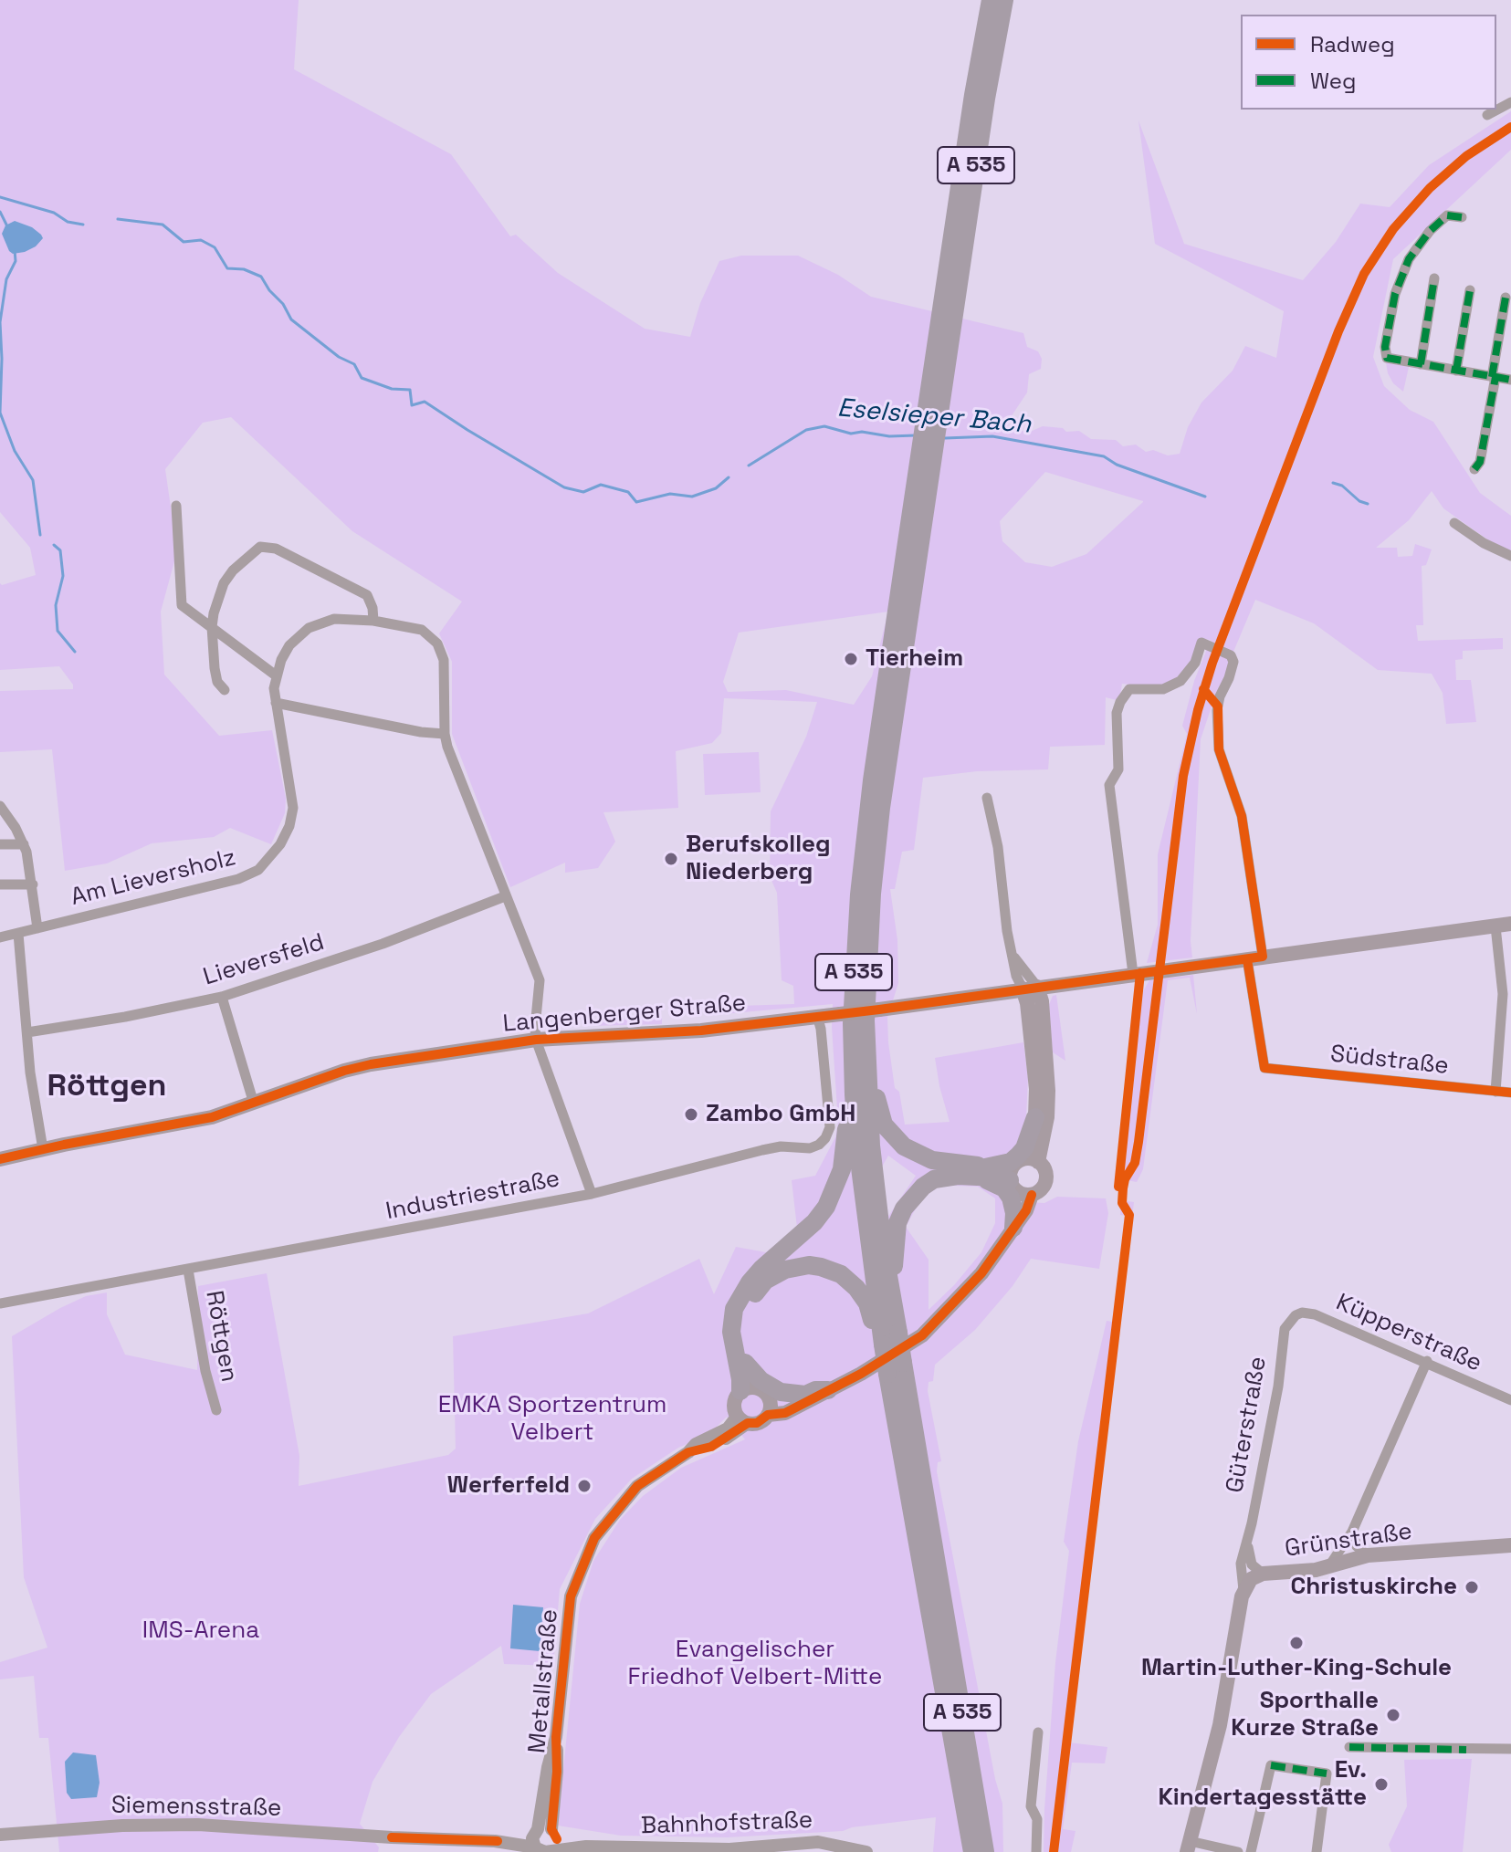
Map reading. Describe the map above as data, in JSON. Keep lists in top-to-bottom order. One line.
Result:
{"streets":{"highway":["A 535"],"main road":["Langenberger Straße","Güterstraße","Grünstraße"],"street":["Am Lieversholz","Lieversfeld","Südstraße","Industriestraße","Küpperstraße","Röttgen","Metallstraße","Siemensstraße","Bahnhofstraße"]},"crossings":[["Langenberger Straße","Südstraße"],["Langenberger Straße","Industriestraße"],["Industriestraße","Röttgen"],["Küpperstraße","Güterstraße"],["Güterstraße","Grünstraße"],["Metallstraße","Bahnhofstraße"],["Siemensstraße","Bahnhofstraße"]],"districts":["Röttgen"],"water":["Eselsieper Bach"],"parks":["EMKA Sportzentrum Velbert","IMS-Arena","Evangelischer Friedhof Velbert-Mitte"],"places":["Tierheim","Berufskolleg Niederberg","Zambo GmbH","Werferfeld","Christuskirche","Martin-Luther-King-Schule","Sporthalle Kurze Straße","Ev. Kindertagesstätte"],"legend":["Radweg","Weg"]}
